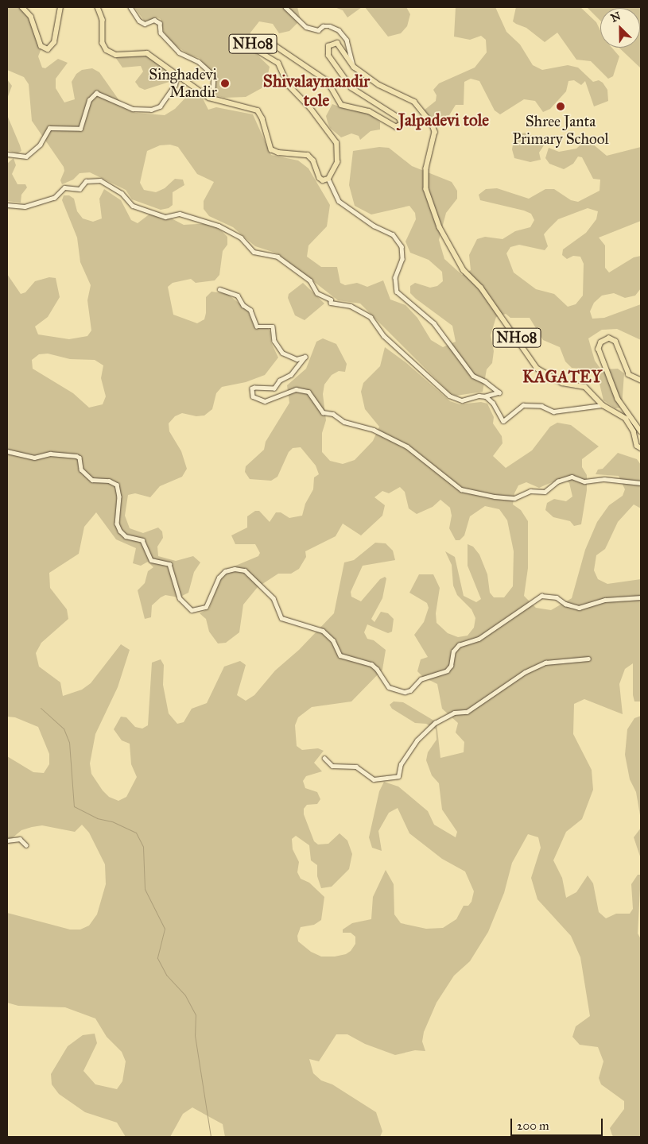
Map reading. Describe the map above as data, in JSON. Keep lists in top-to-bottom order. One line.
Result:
{"streets":{"main road":["NH08"]},"districts":["Shivalaymandir tole","Jalpadevi tole","KAGATEY"],"places":["Singhadevi Mandir","Shree Janta Primary School"],"scale_bar":"200 m","north":"top left"}
